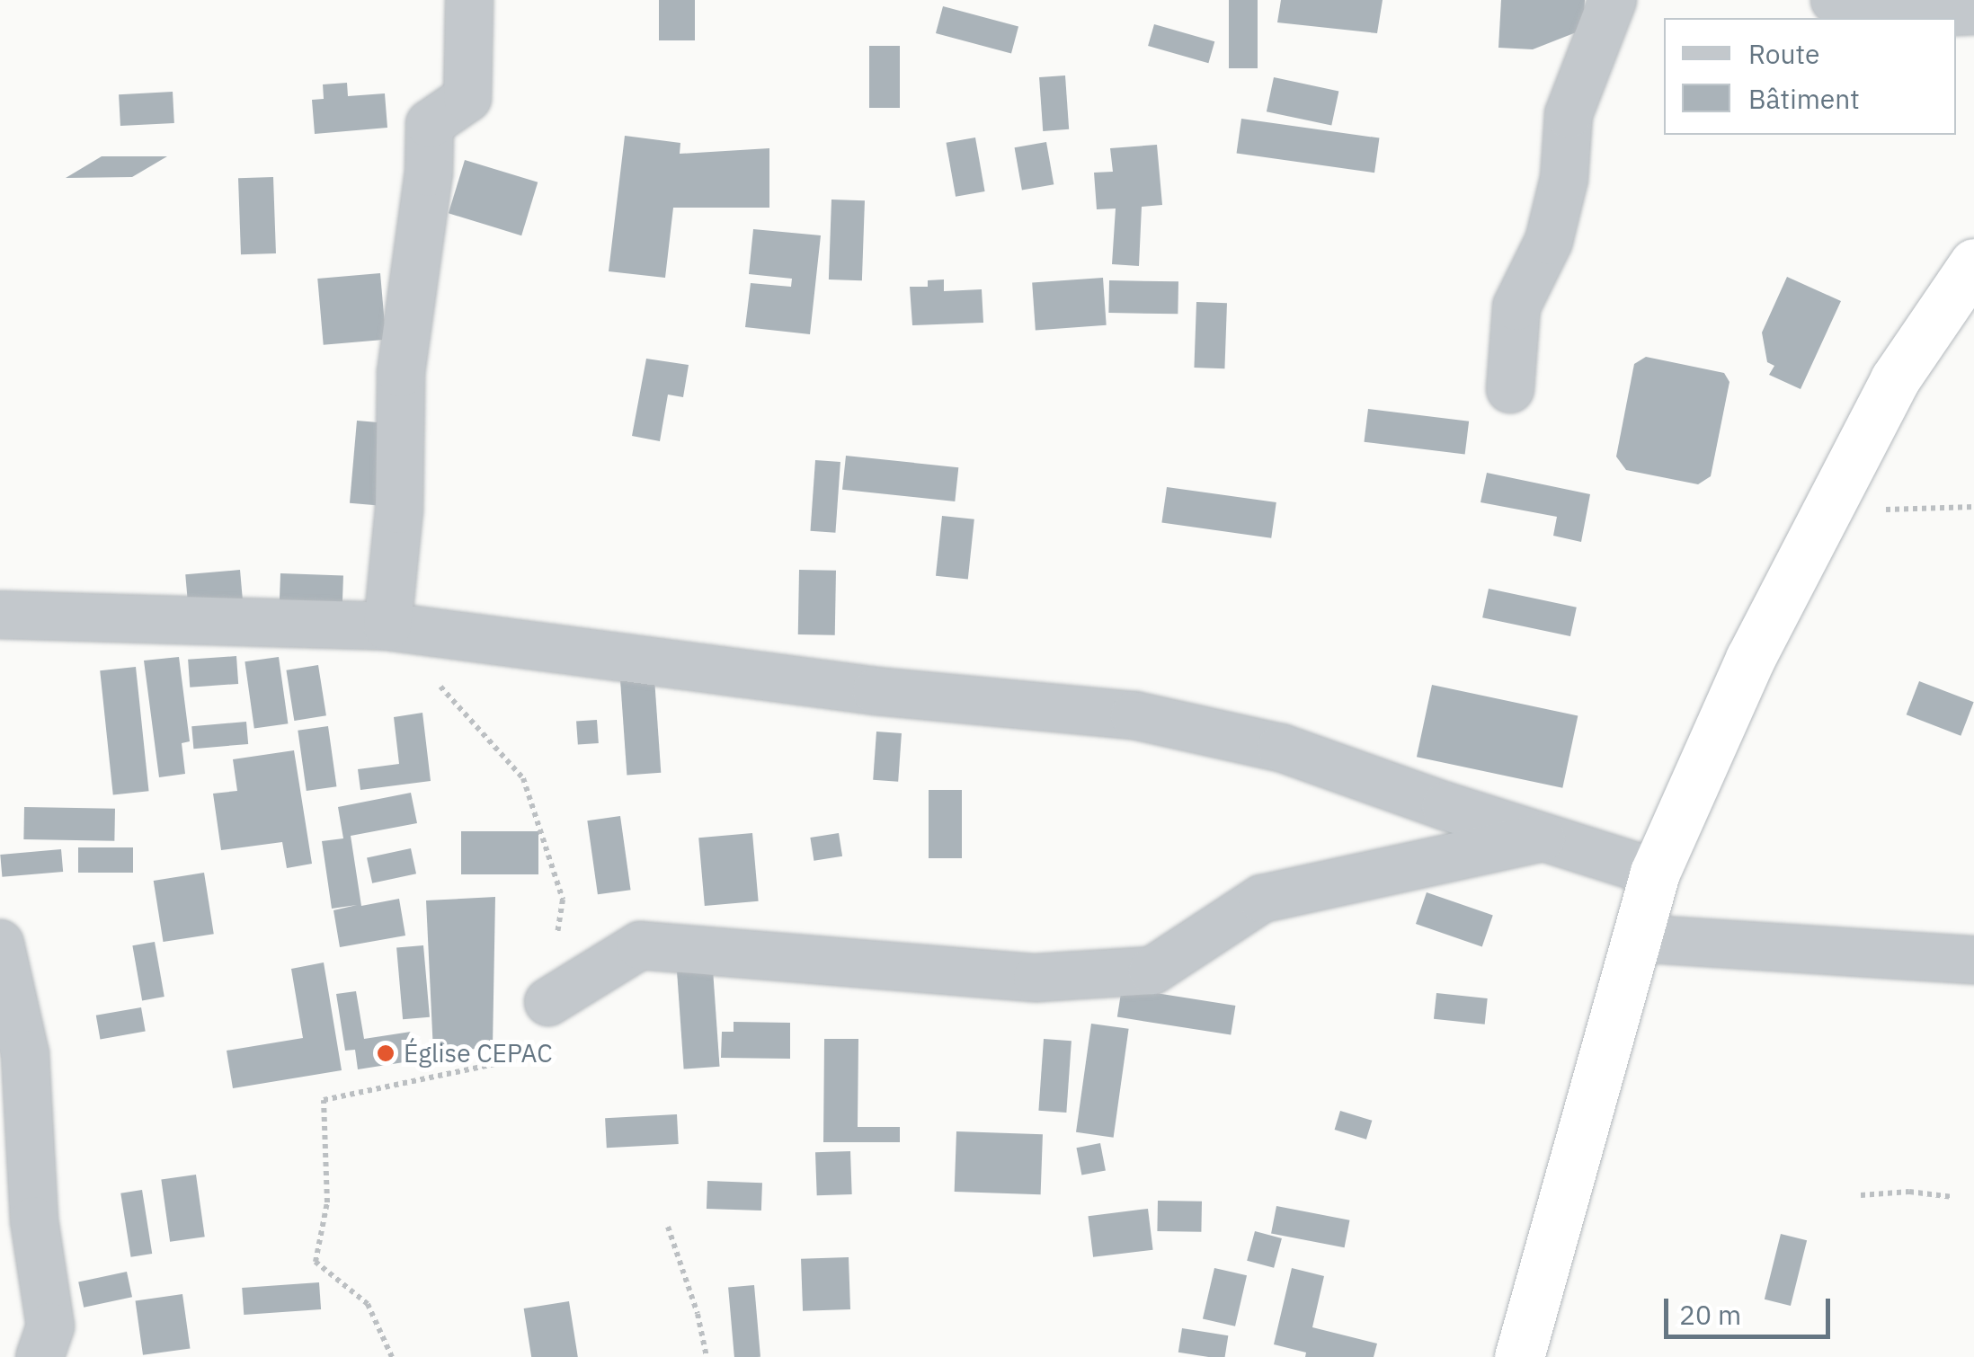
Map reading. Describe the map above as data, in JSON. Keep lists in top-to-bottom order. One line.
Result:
{"places":["Église CEPAC"],"legend":["Route","Bâtiment"],"scale_bar":"20 m"}
